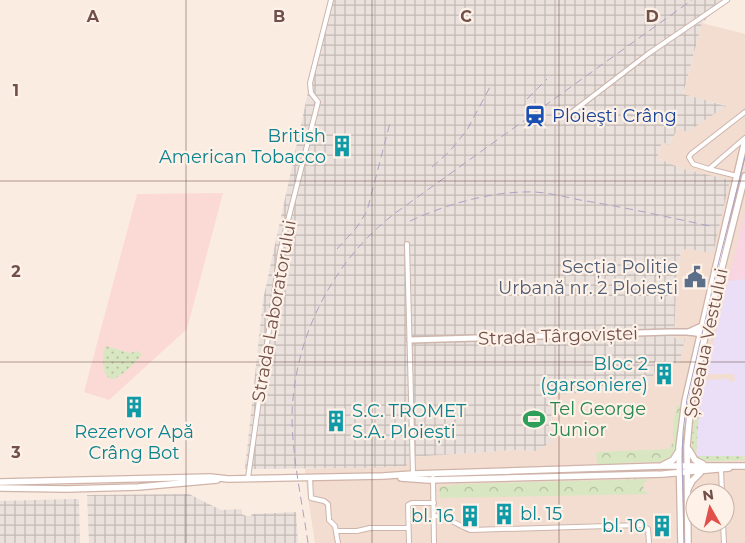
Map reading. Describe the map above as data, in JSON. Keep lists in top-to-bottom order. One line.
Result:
{"streets":{"main road":["Șoseaua Vestului"],"street":["Strada Laboratorului","Strada Târgoviștei"]},"crossings":[["Strada Târgoviștei","Șoseaua Vestului"]],"places":{"station":["Ploieşti Crâng"],"building":["British American Tobacco","Bloc 2 (garsoniere)","Rezervor Apă Crâng Bot","S.C. TROMET S.A. Ploiești","bl. 15","bl. 16","bl. 10"],"public building":["Secția Poliție Urbană nr. 2 Ploiești"],"sports":["Tel George Junior"]},"north":"top","grid":{"columns":["A","B","C","D"],"rows":["1","2","3"]}}
